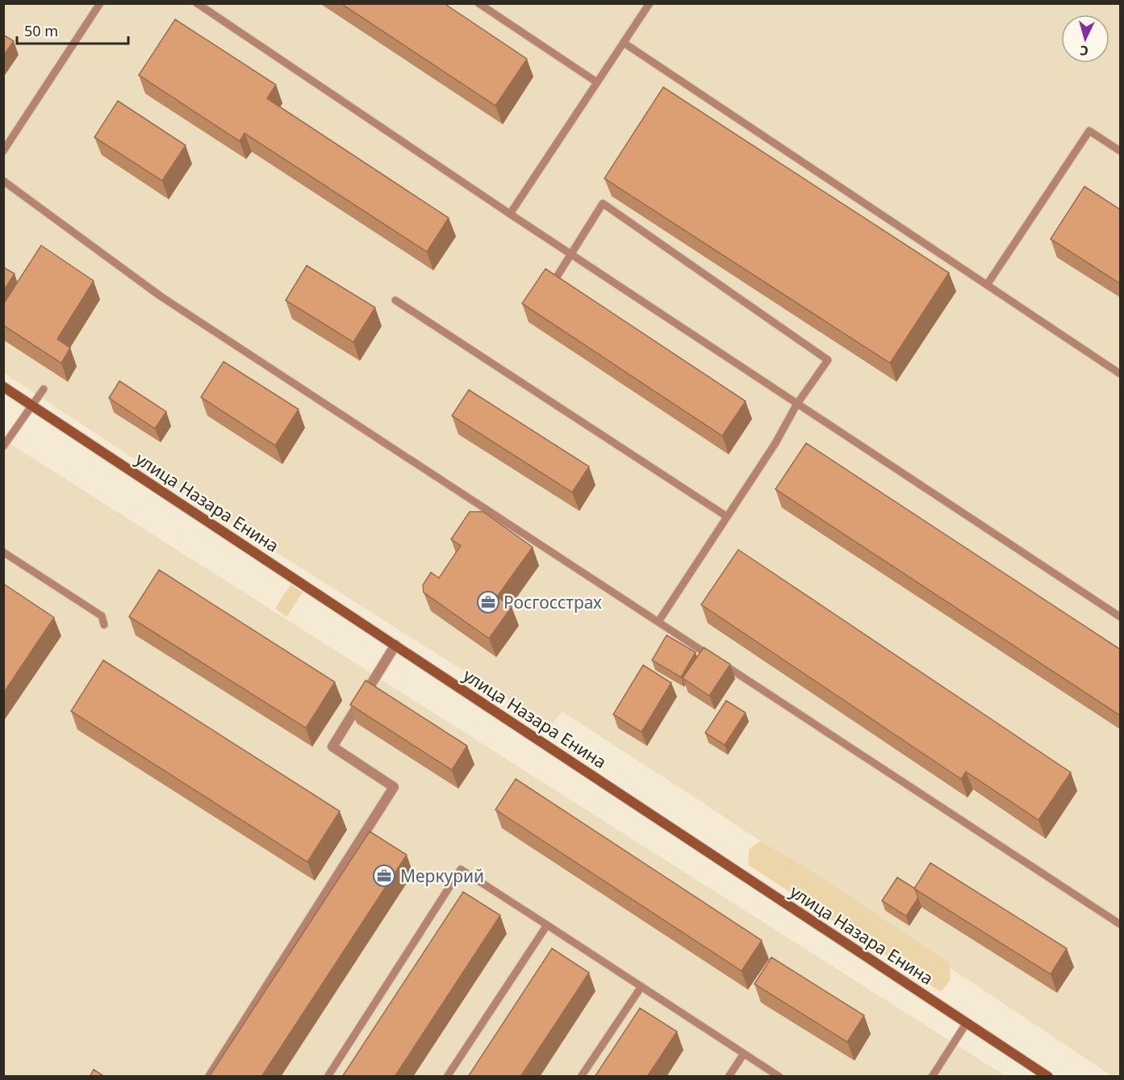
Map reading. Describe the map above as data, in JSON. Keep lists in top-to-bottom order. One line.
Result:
{"streets":{"main road":["улица Назара Енина"]},"places":{"office":["Росгосстрах","Меркурий"]},"scale_bar":"50 m","north":"bottom"}
